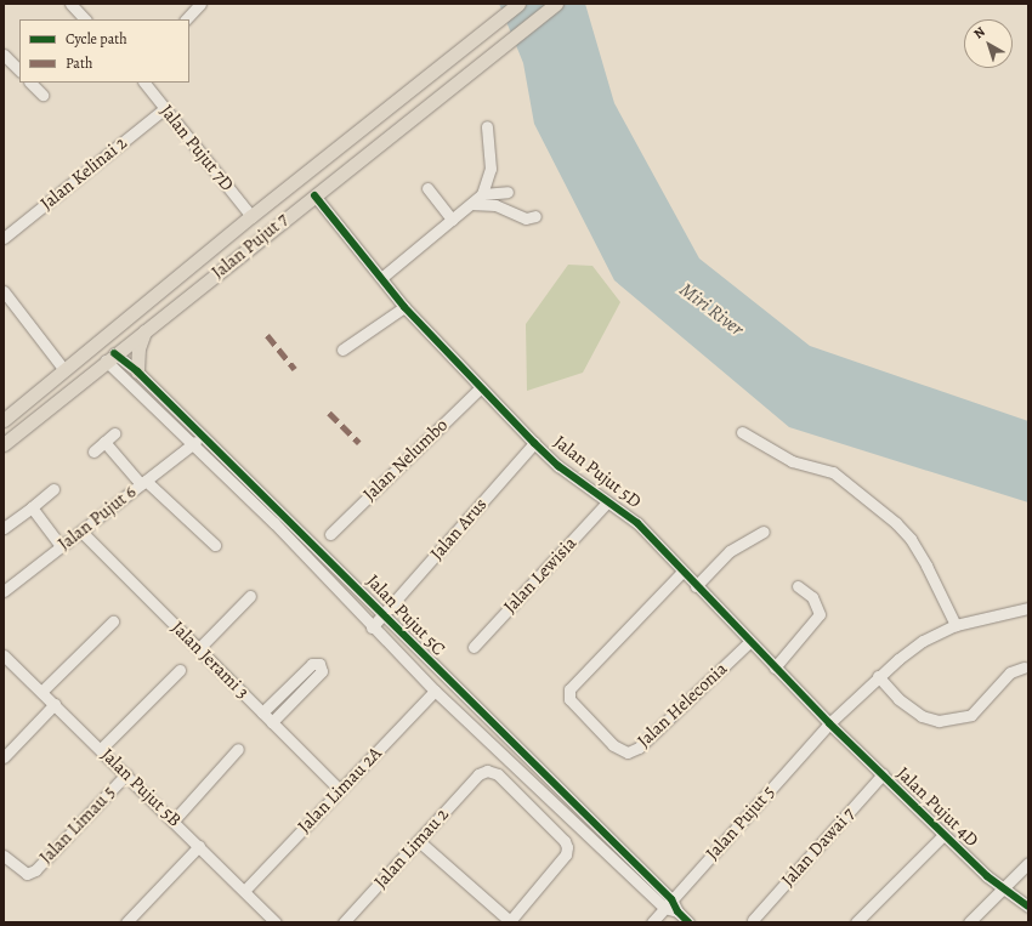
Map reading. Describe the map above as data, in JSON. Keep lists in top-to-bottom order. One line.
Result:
{"streets":{"main road":["Jalan Pujut 7"],"street":["Jalan Pujut 7D","Jalan Kelinai 2","Jalan Nelumbo","Jalan Pujut 5D","Jalan Pujut 6","Jalan Arus","Jalan Lewisia","Jalan Pujut 5C","Jalan Jerami 3","Jalan Heleconia","Jalan Pujut 5B","Jalan Limau 2A","Jalan Pujut 4D","Jalan Pujut 5","Jalan Limau 5","Jalan Dawai 7","Jalan Limau 2"]},"crossings":[["Jalan Pujut 7D","Jalan Kelinai 2"],["Jalan Pujut 7D","Jalan Pujut 7"],["Jalan Pujut 7","Jalan Pujut 5D"],["Jalan Pujut 7","Jalan Pujut 5C"],["Jalan Nelumbo","Jalan Pujut 5D"],["Jalan Pujut 5D","Jalan Arus"],["Jalan Pujut 5D","Jalan Lewisia"],["Jalan Pujut 5D","Jalan Heleconia"],["Jalan Pujut 5D","Jalan Pujut 4D"],["Jalan Pujut 5D","Jalan Pujut 5"],["Jalan Pujut 6","Jalan Pujut 5C"],["Jalan Pujut 6","Jalan Jerami 3"],["Jalan Arus","Jalan Pujut 5C"],["Jalan Pujut 5C","Jalan Limau 2A"],["Jalan Pujut 5C","Jalan Pujut 5"],["Jalan Jerami 3","Jalan Limau 2A"],["Jalan Pujut 5B","Jalan Limau 2A"],["Jalan Pujut 5B","Jalan Limau 5"],["Jalan Pujut 4D","Jalan Pujut 5"],["Jalan Pujut 4D","Jalan Dawai 7"]],"water":["Miri River"],"legend":["Cycle path","Path"],"north":"top left"}
